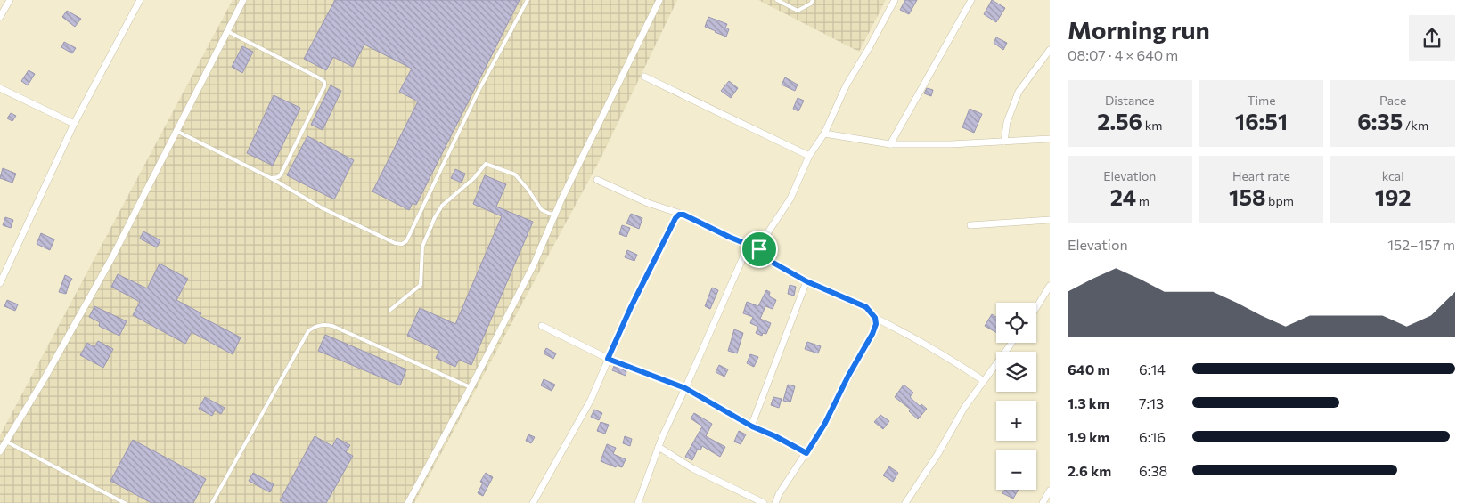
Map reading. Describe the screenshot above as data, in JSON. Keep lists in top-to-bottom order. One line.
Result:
{"page":{"heading":["Morning run","08:07 · 4 × 640 m"],"stats":[["Distance","2.56 km"],["Time","16:51"],["Pace","6:35 /km"],["Elevation","24 m"],["Heart rate","158 bpm"],["kcal","192"]],"chart":["Elevation","152–157 m"],"map_buttons":["+","−"],"list":[{"name":"640 m","note":"6:14"},{"name":"1.3 km","note":"7:13"},{"name":"1.9 km","note":"6:16"},{"name":"2.6 km","note":"6:38"}]}}
